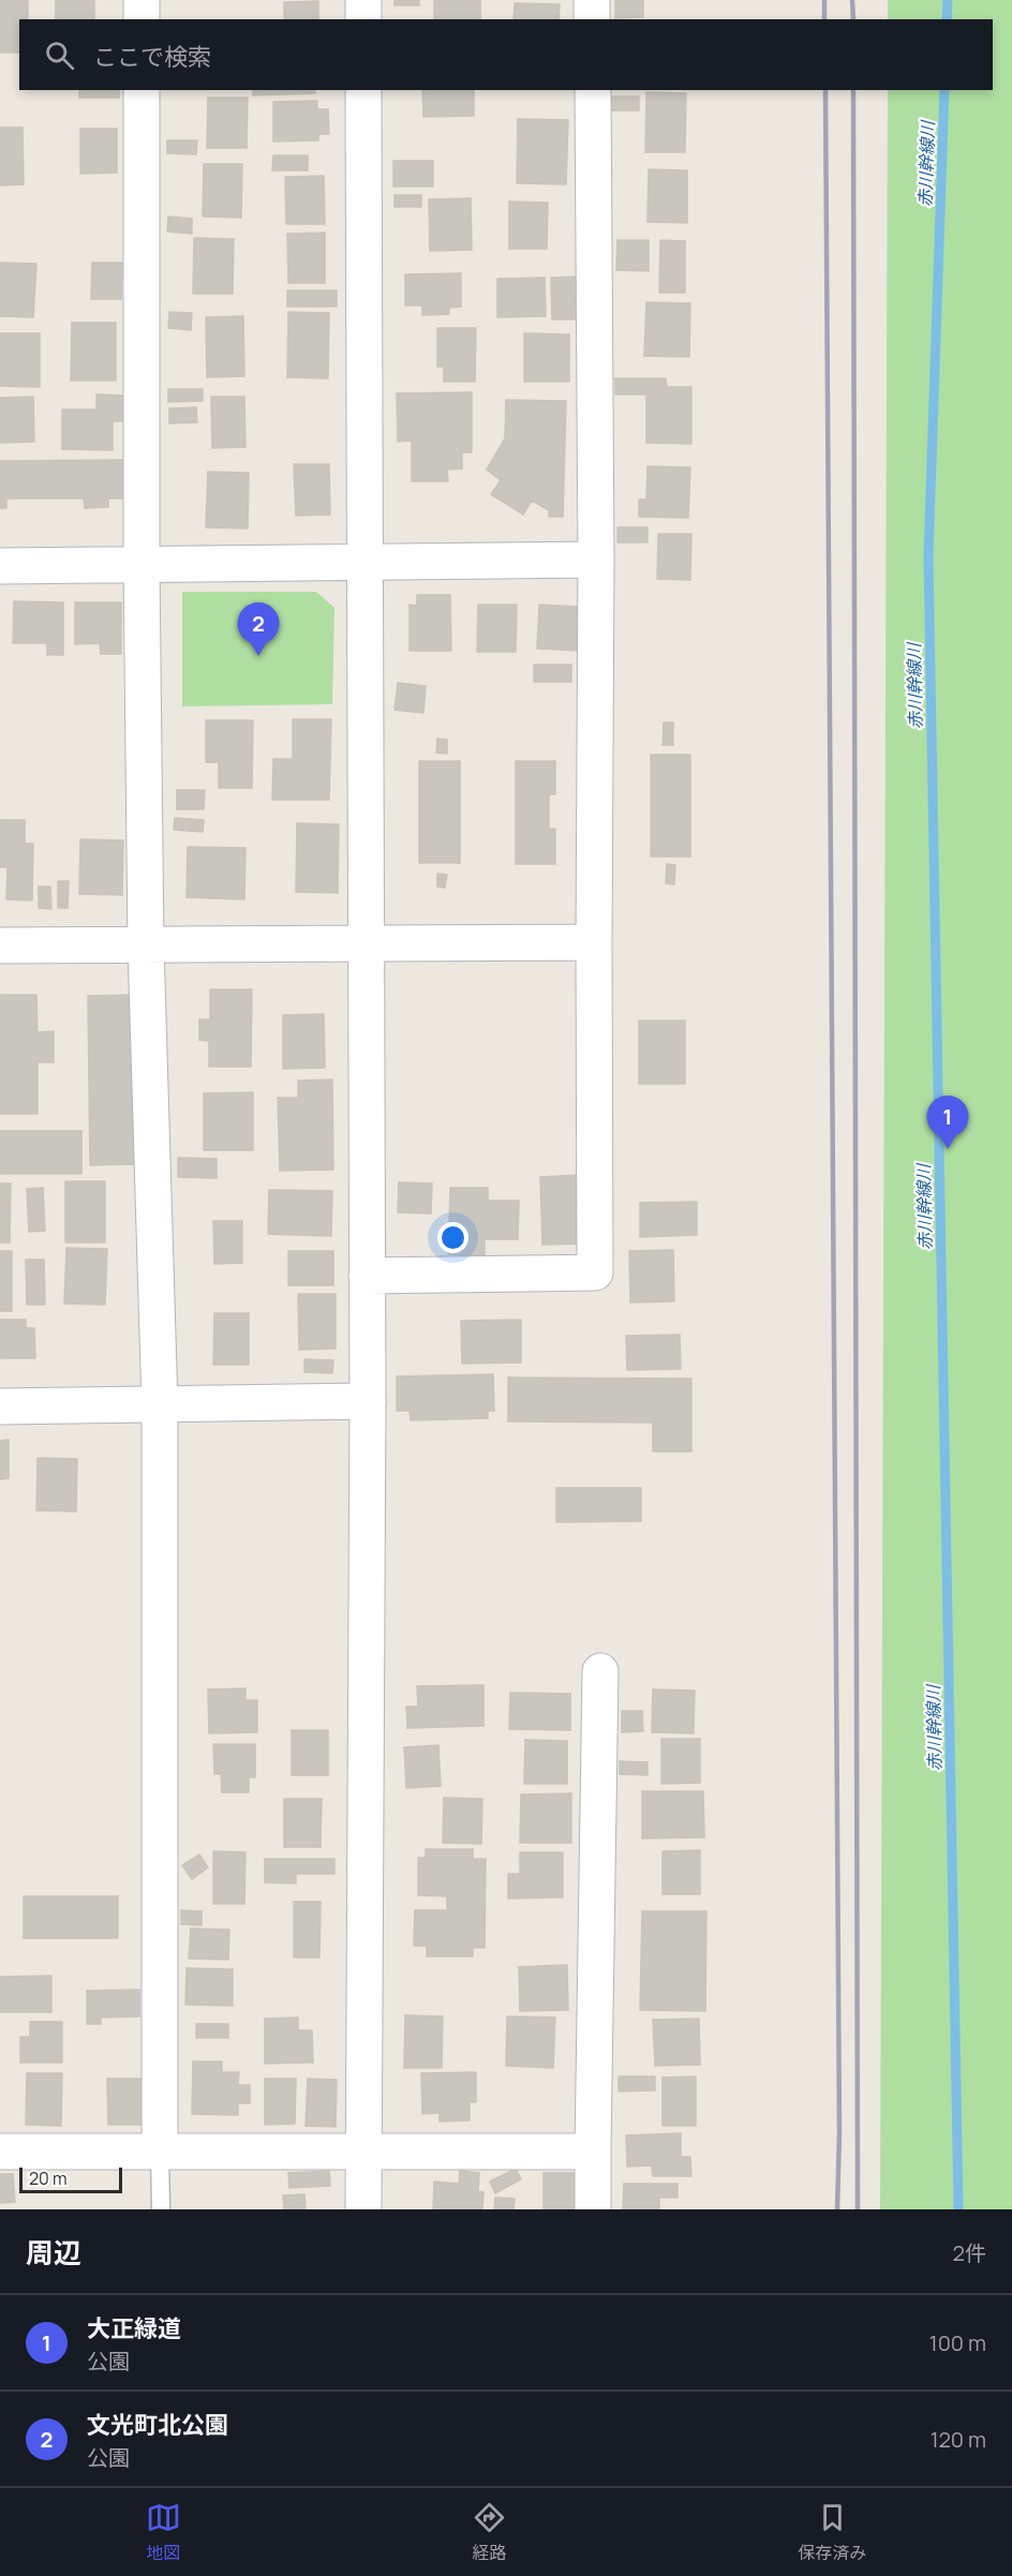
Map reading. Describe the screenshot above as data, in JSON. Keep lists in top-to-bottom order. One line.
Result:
{"water":["赤川幹線川"],"scale_bar":"20 m","page":{"search":"ここで検索","pins":["2","1"],"scale":"20 m","heading":["周辺","2件"],"list":[{"mark":"1","name":"大正緑道","note":"公園","value":"100 m"},{"mark":"2","name":"文光町北公園","note":"公園","value":"120 m"}],"nav":["地図","経路","保存済み"]}}
